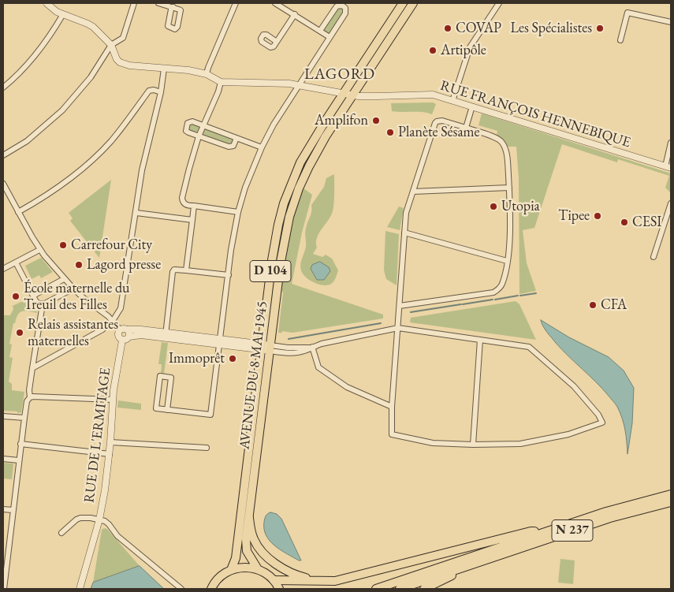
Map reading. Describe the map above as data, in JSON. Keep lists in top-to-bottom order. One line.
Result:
{"streets":{"main road":["D 104","AVENUE DU 8 MAI 1945","N 237"],"street":["RUE FRANÇOIS HENNEBIQUE","RUE DE L'ERMITAGE"]},"crossings":[["RUE FRANÇOIS HENNEBIQUE","AVENUE DU 8 MAI 1945"]],"districts":["LAGORD"],"places":["COVAP","Les Spécialistes","Artipôle","Amplifon","Planète Sésame","Utopia","Tipee","CESI","Carrefour City","Lagord presse","École maternelle du Treuil des Filles","CFA","Relais assistantes maternelles","Immoprêt"]}
